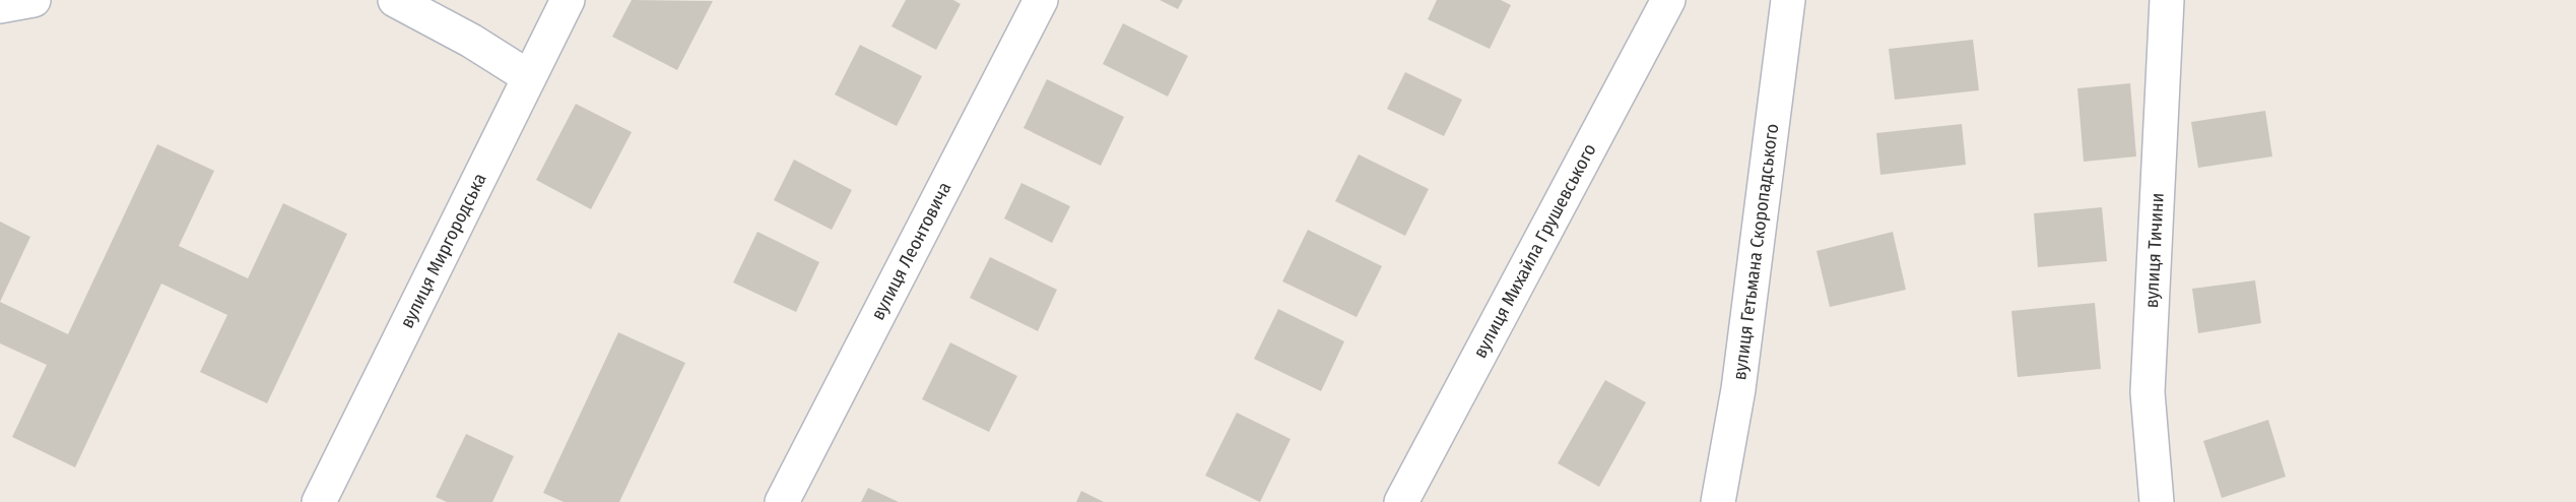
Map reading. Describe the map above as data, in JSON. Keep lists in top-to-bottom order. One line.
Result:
{"streets":{"street":["вулиця Миргородська","вулиця Леонтовича","вулиця Михайла Грушевського","вулиця Гетьмана Скоропадського","вулиця Тичини"]}}
